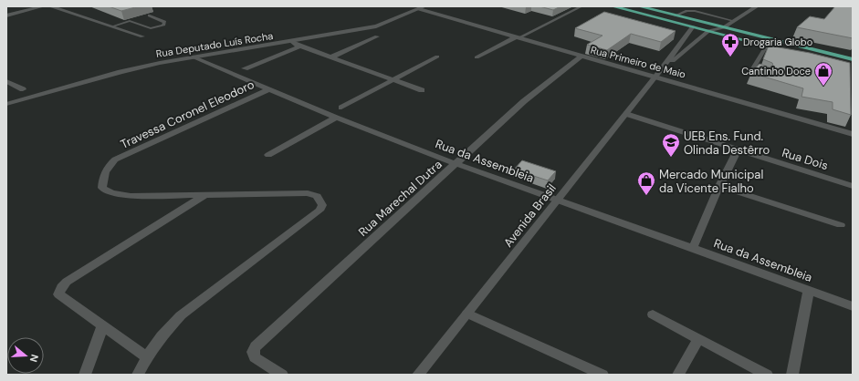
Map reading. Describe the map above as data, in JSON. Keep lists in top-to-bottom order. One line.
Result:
{"streets":{"street":["Rua Deputado Luís Rocha","Rua Primeiro de Maio","Travessa Coronel Eleodoro","Rua Dois","Rua da Assembleia","Rua Marechal Dutra","Avenida Brasil"]},"crossings":[["Rua Deputado Luís Rocha","Rua Primeiro de Maio"],["Rua Deputado Luís Rocha","Rua da Assembleia"],["Rua Primeiro de Maio","Rua Marechal Dutra"],["Rua Primeiro de Maio","Avenida Brasil"],["Travessa Coronel Eleodoro","Rua da Assembleia"],["Rua Dois","Avenida Brasil"],["Rua da Assembleia","Rua Marechal Dutra"],["Rua da Assembleia","Avenida Brasil"]],"places":{"pharmacy":["Drogaria Globo"],"shop":["Cantinho Doce","Mercado Municipal da Vicente Fialho"],"school or university":["UEB Ens. Fund. Olinda Destêrro"]},"north":"right"}
